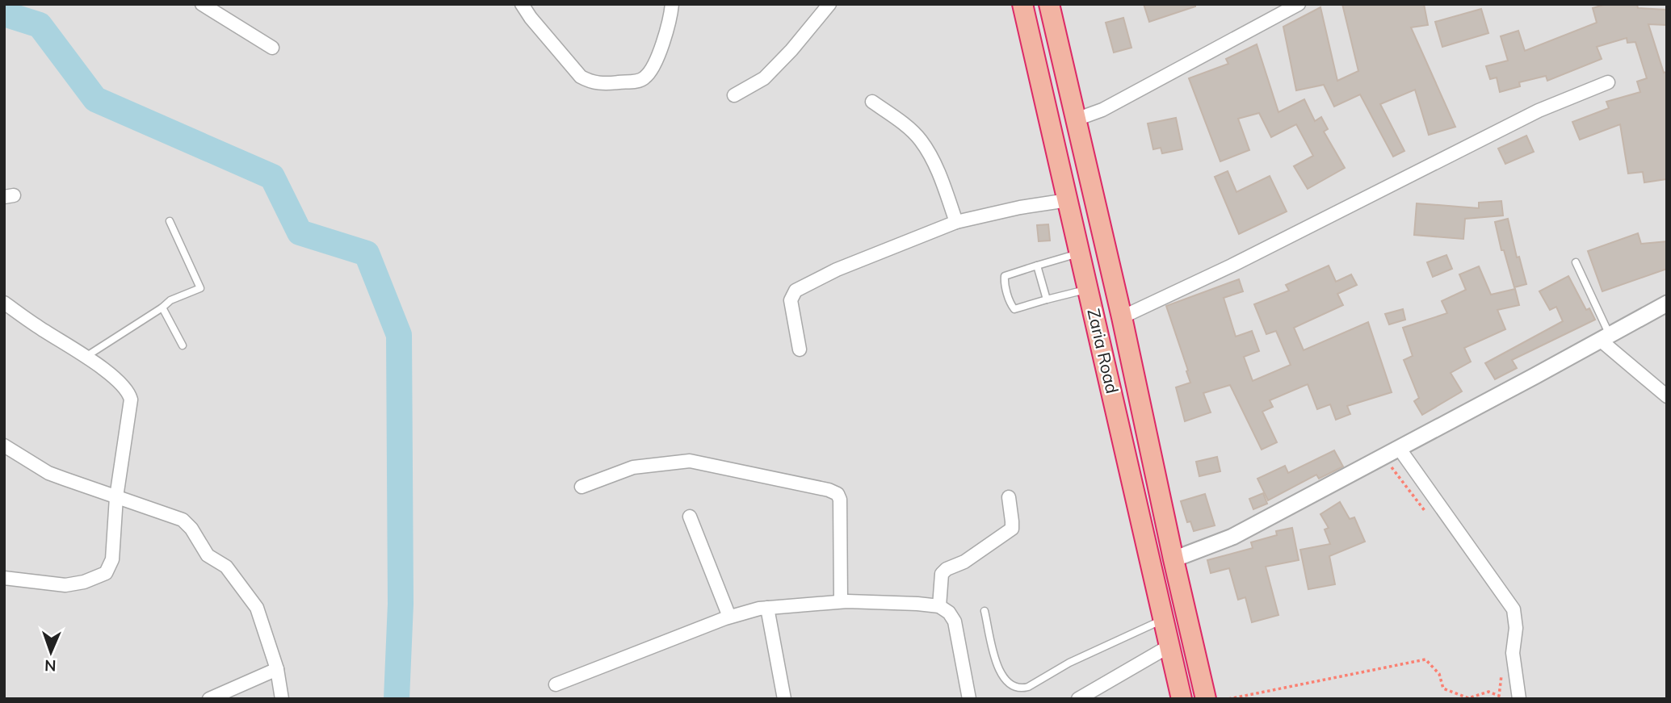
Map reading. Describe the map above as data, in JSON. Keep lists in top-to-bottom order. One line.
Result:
{"streets":{"highway":["Zaria Road"]},"north":"bottom"}
